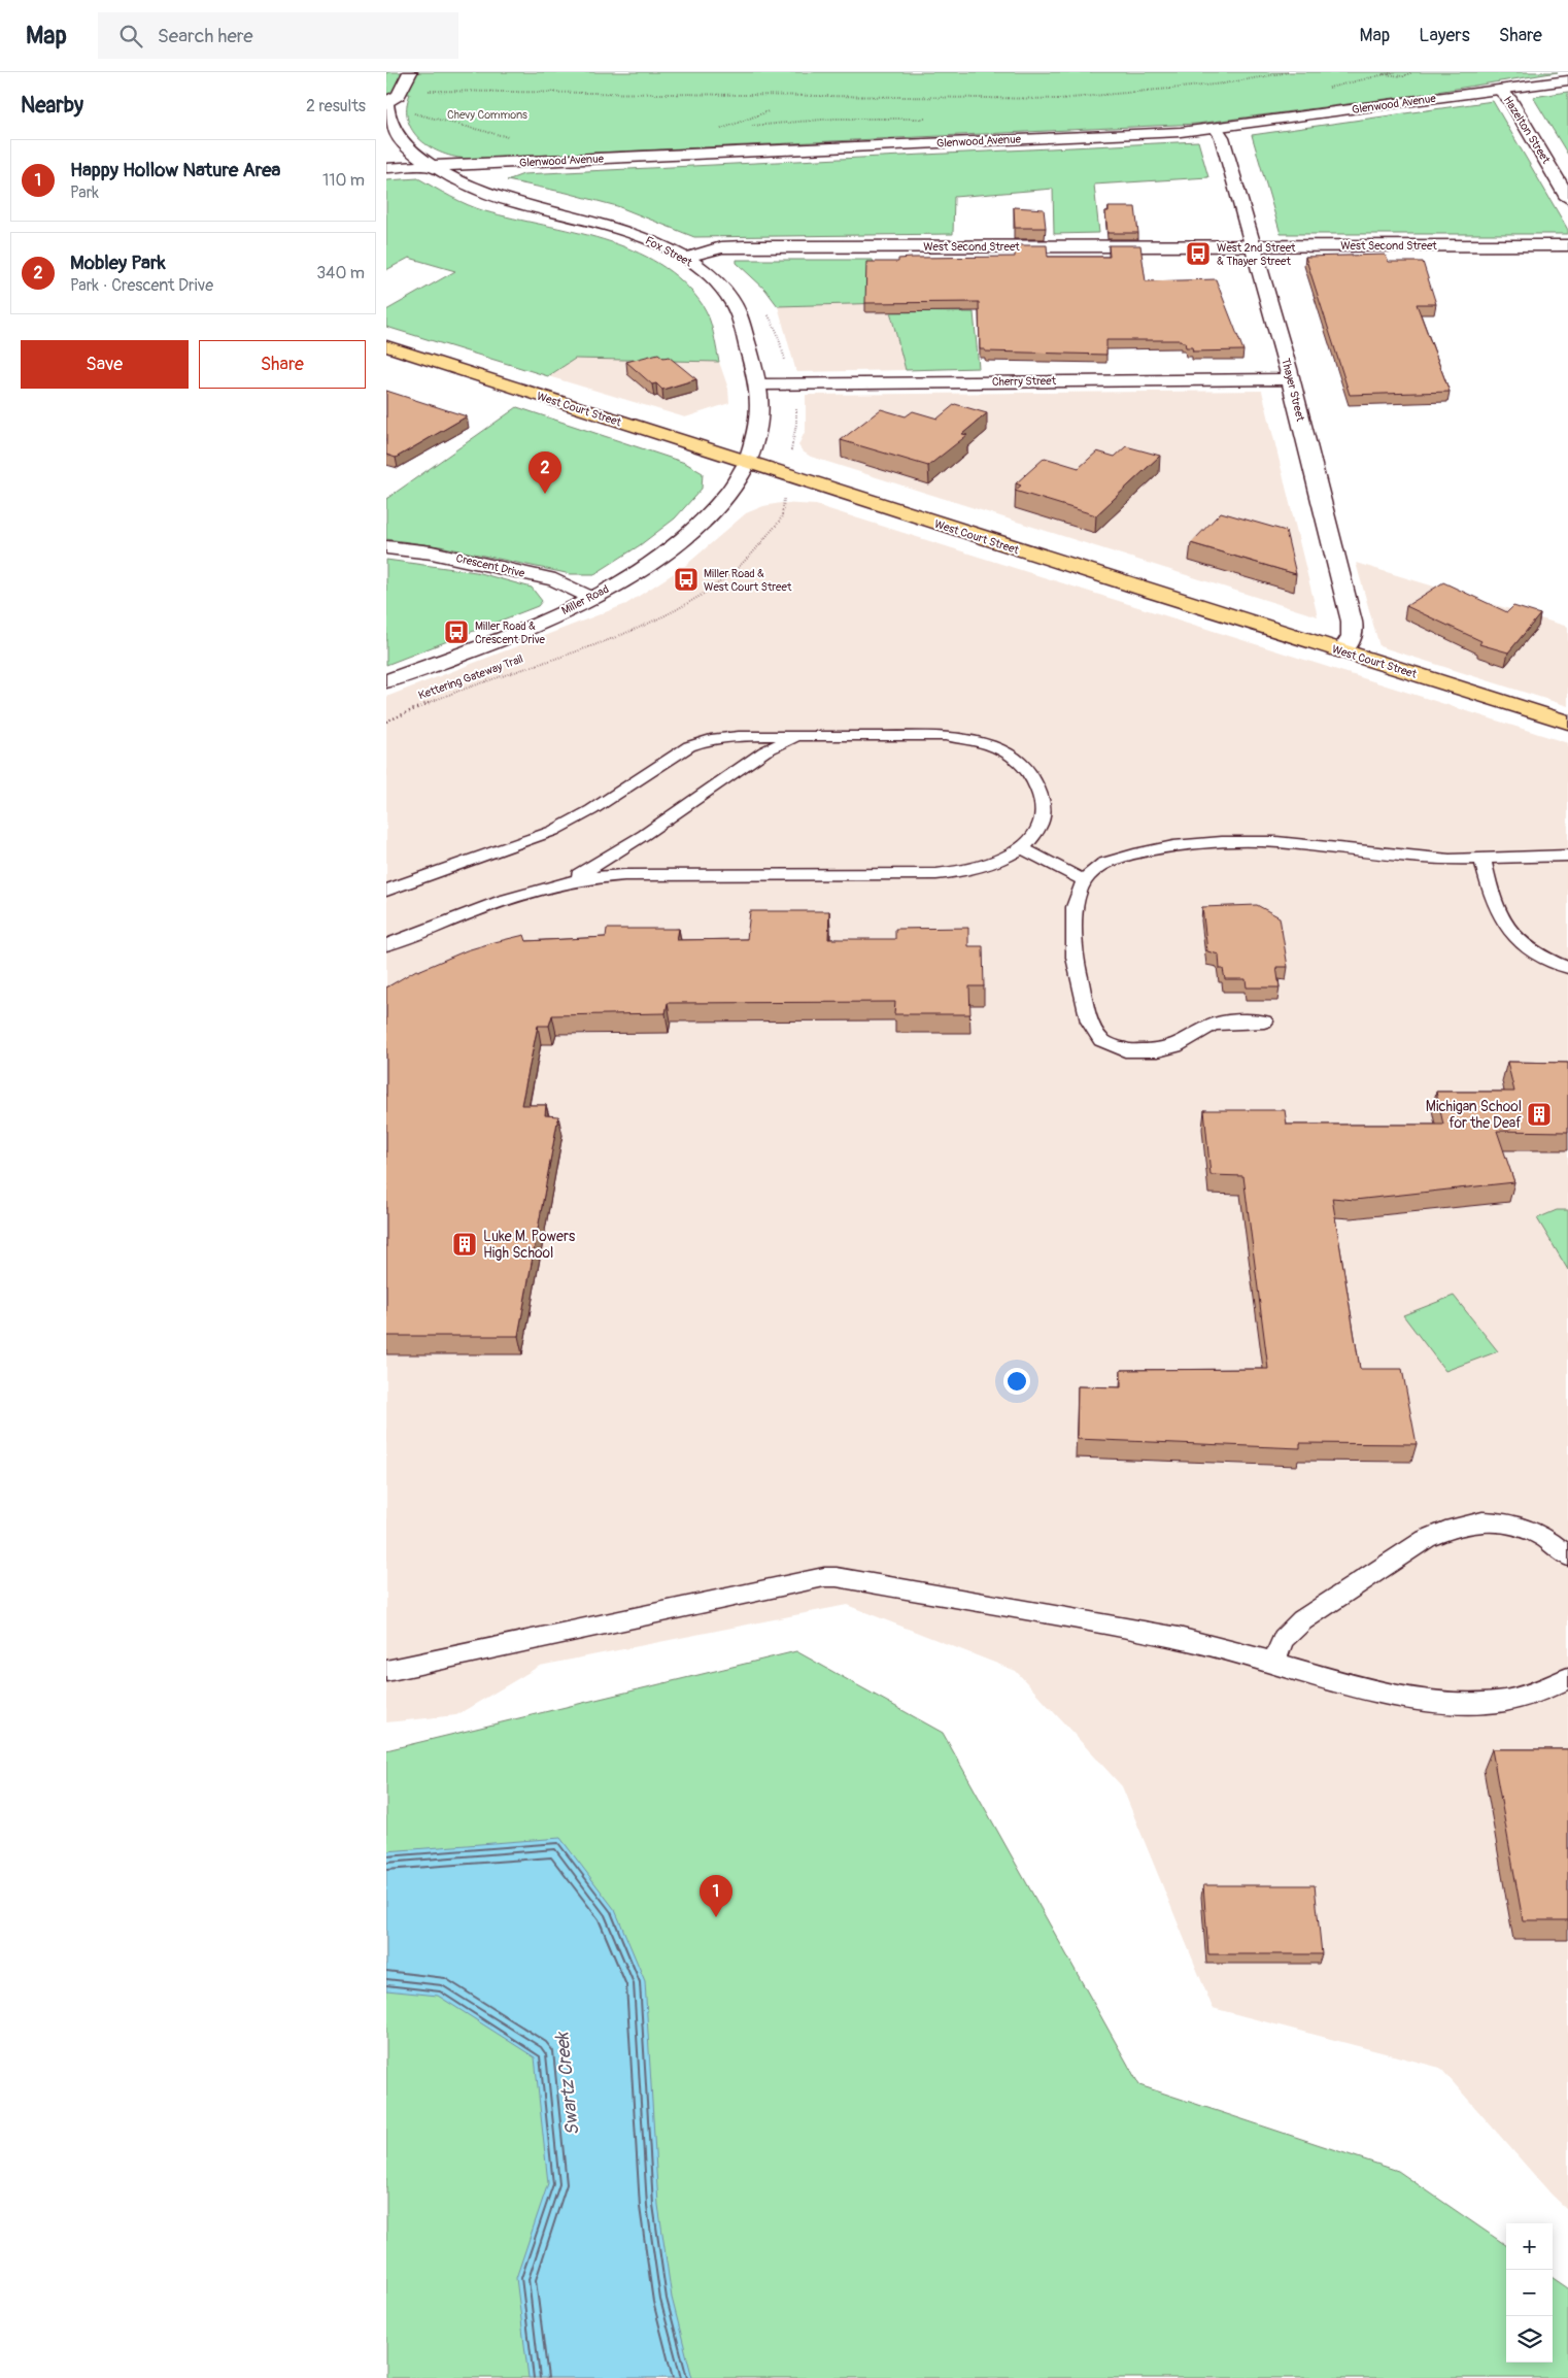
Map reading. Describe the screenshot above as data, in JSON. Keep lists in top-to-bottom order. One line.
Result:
{"streets":{"main road":["West Court Street"],"street":["Glenwood Avenue","Hazelton Street","West Second Street","Fox Street","Cherry Street","Thayer Street","Crescent Drive","Miller Road"],"path":["Kettering Gateway Trail"]},"crossings":[["Glenwood Avenue","Hazelton Street"],["Glenwood Avenue","Fox Street"],["Glenwood Avenue","Thayer Street"],["West Second Street","Fox Street"],["West Second Street","Thayer Street"],["Fox Street","Cherry Street"],["Fox Street","West Court Street"],["Fox Street","Miller Road"],["Cherry Street","Thayer Street"],["Thayer Street","West Court Street"],["West Court Street","Miller Road"],["Crescent Drive","Miller Road"]],"water":["Swartz Creek"],"parks":["Chevy Commons"],"places":{"bus stop":["West 2nd Street & Thayer Street","Miller Road & West Court Street","Miller Road & Crescent Drive"],"building":["Michigan School for the Deaf","Luke M. Powers High School"]},"page":{"header":"Map","search":"Search here","nav":["Map","Layers","Share"],"heading":["Nearby","2 results"],"list":[{"mark":"1","name":"Happy Hollow Nature Area","note":"Park","value":"110 m"},{"mark":"2","name":"Mobley Park","note":"Park · Crescent Drive","value":"340 m"}],"buttons":["Save","Share"],"pins":["2","1"],"map_buttons":["+","−"]}}
